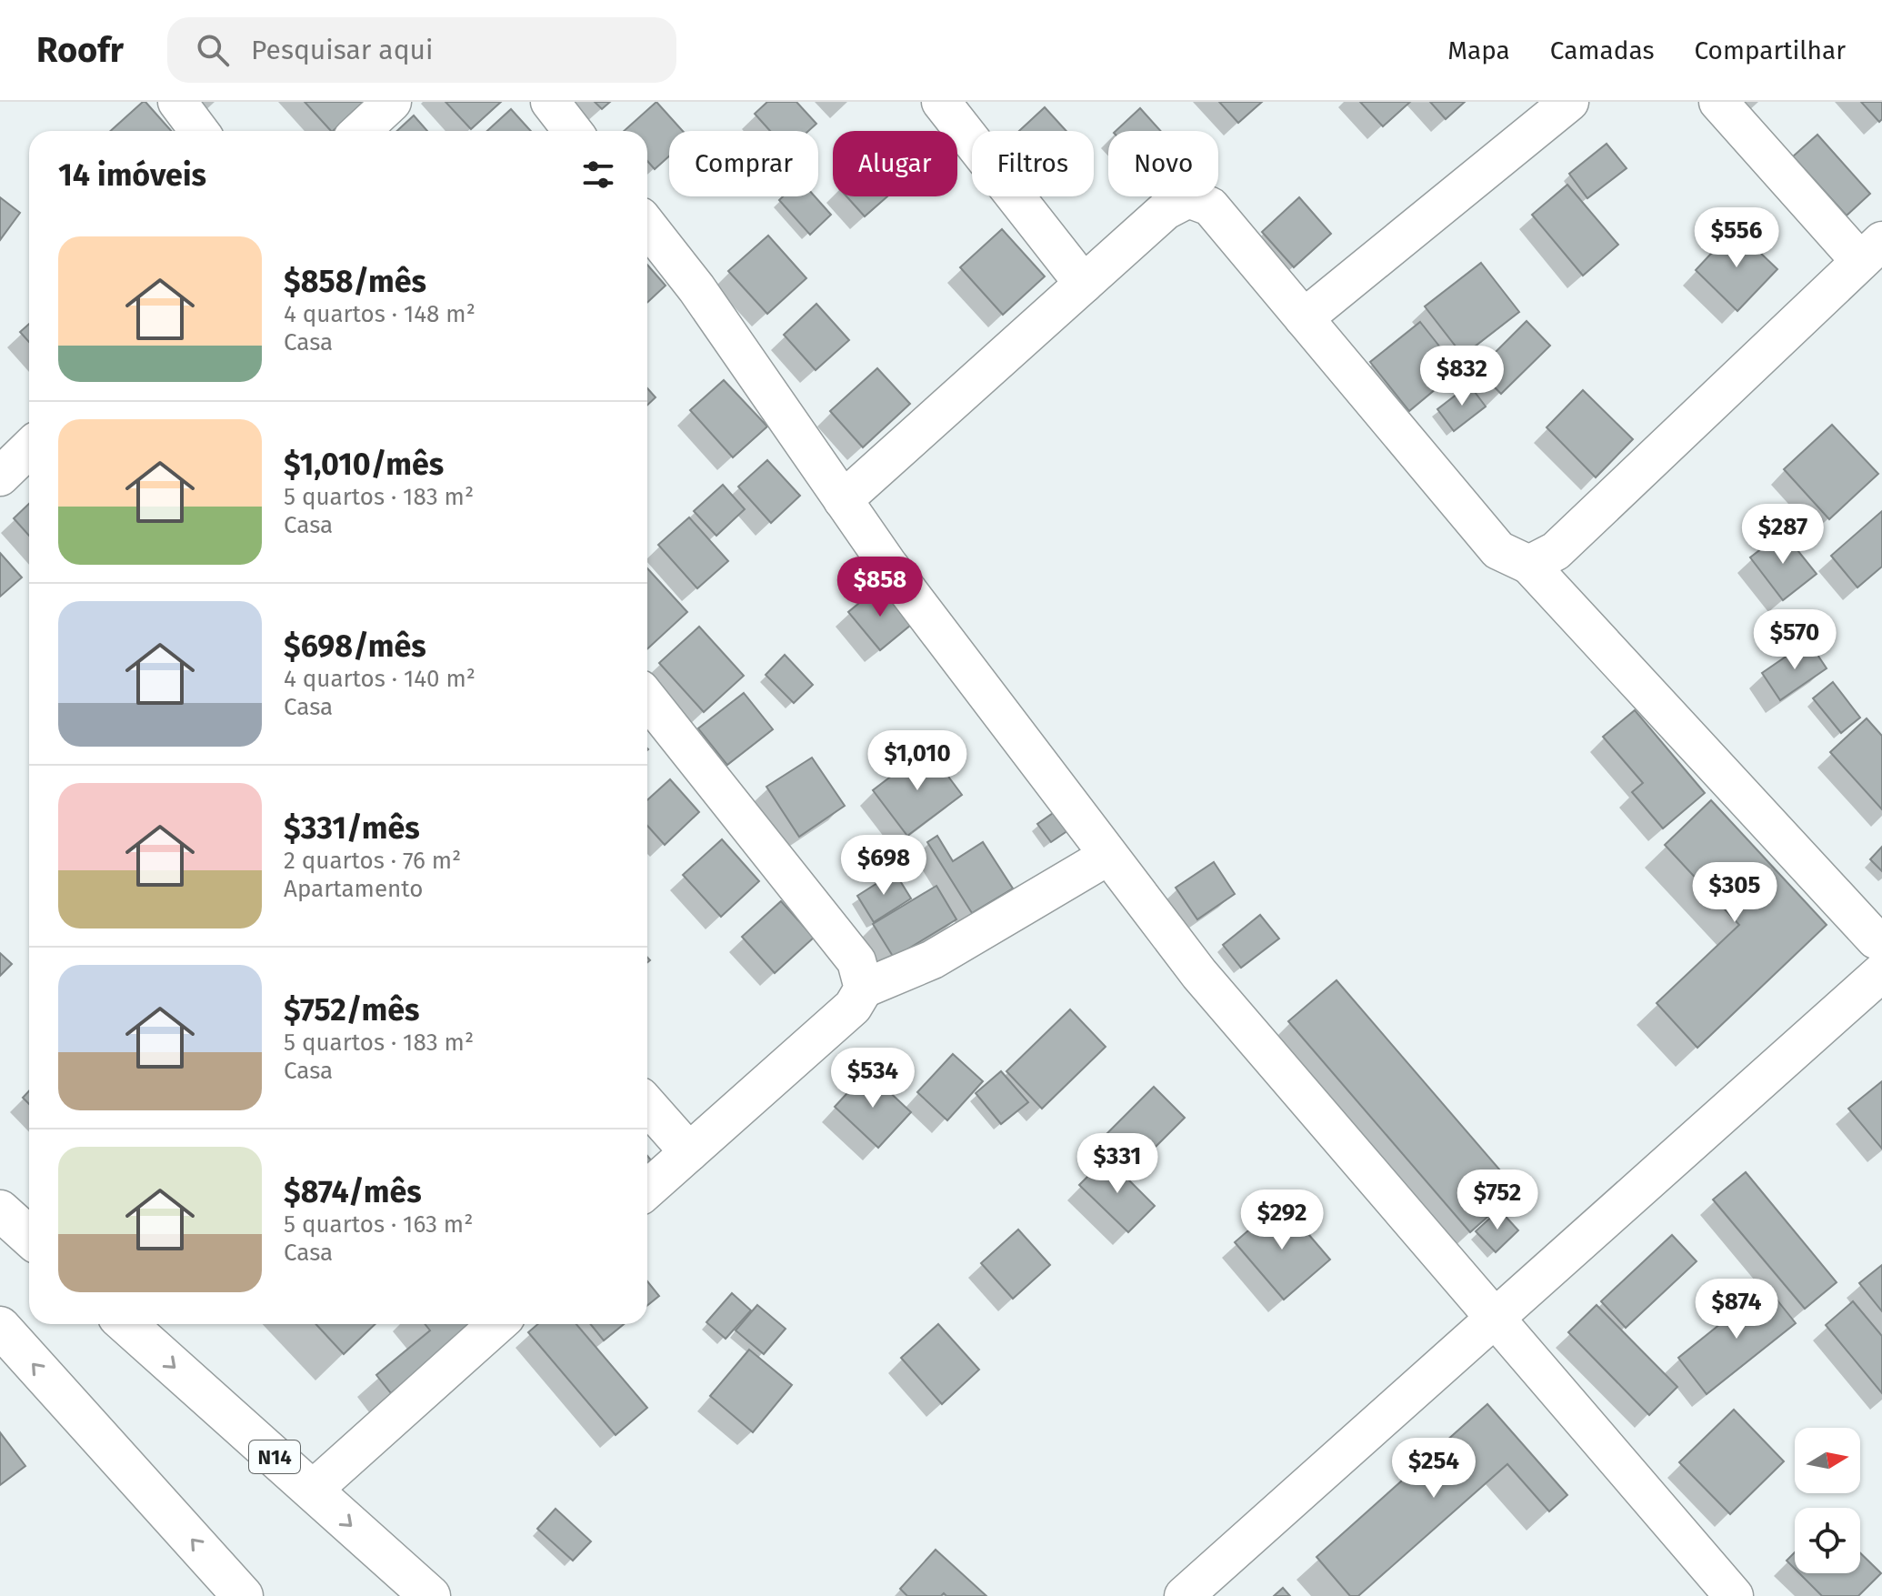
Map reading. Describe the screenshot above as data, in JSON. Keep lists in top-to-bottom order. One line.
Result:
{"streets":{"main road":["N14"]},"north":"right","page":{"header":"Roofr","search":"Pesquisar aqui","nav":["Mapa","Camadas","Compartilhar"],"chip":["Comprar","Alugar","Filtros","Novo"],"heading":"14 imóveis","price":["$556","$832","$287","$858","$570","$1,010","$698","$305","$534","$331","$752","$292","$874","$254"],"list":[{"name":"$858/mês","note":"4 quartos · 148 m² · Casa"},{"name":"$1,010/mês","note":"5 quartos · 183 m² · Casa"},{"name":"$698/mês","note":"4 quartos · 140 m² · Casa"},{"name":"$331/mês","note":"2 quartos · 76 m² · Apartamento"},{"name":"$752/mês","note":"5 quartos · 183 m² · Casa"},{"name":"$874/mês","note":"5 quartos · 163 m² · Casa"}]}}
